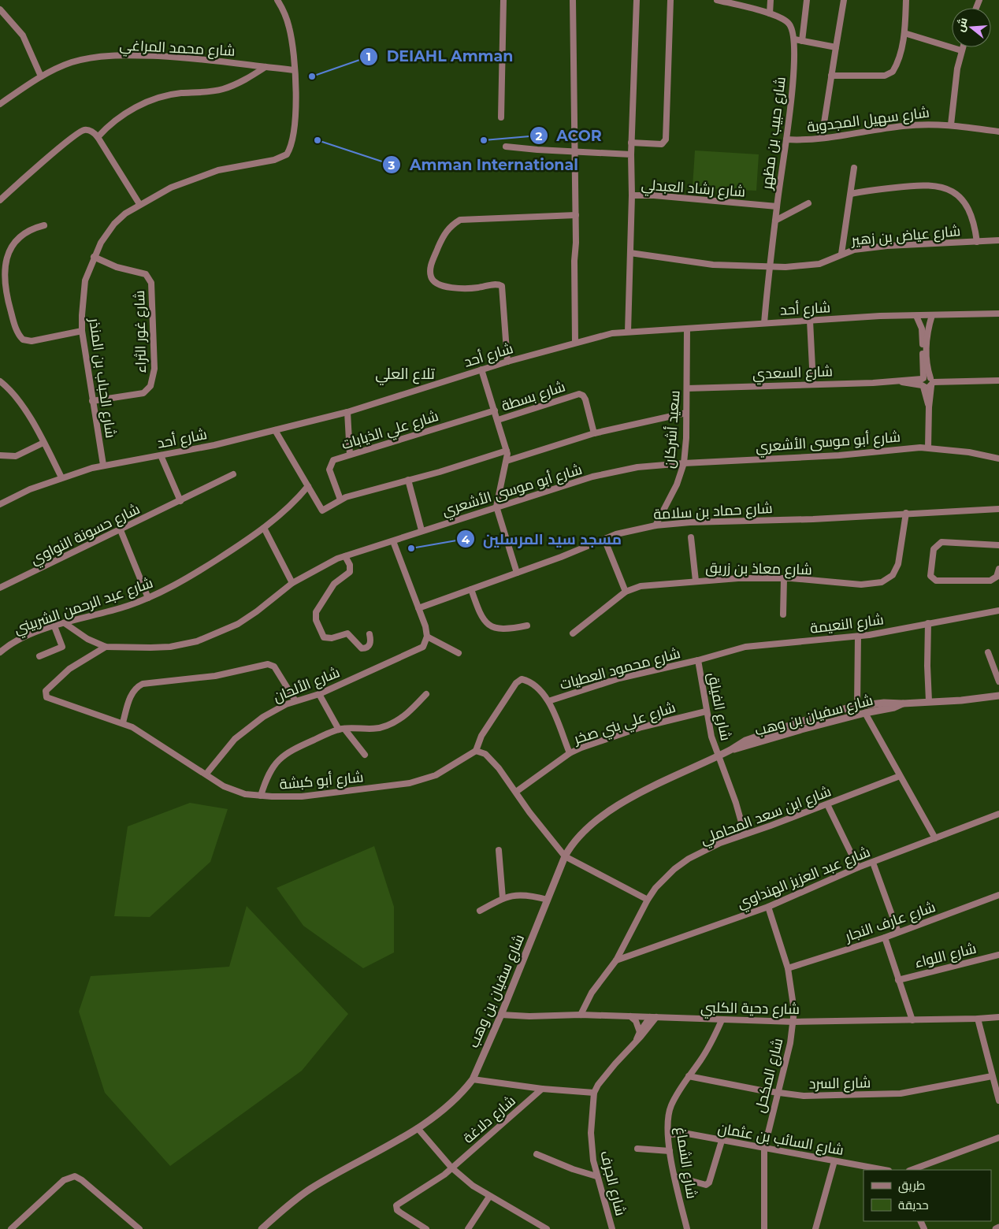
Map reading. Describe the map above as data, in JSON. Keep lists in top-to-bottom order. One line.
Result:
{"streets":{"street":["شارع محمد المراغي","شارع سهيل المجدوبة","شارع حبيب بن مظهر","شارع رشاد العبدلي","شارع عياض بن زهير","شارع أحد","شارع غور الثراء","شارع السعدي","شارع الحباب بن المنذر","شارع بسطة","سعيد أشركان","شارع علي الذيابات","شارع أبو موسى الأشعري","شارع حماد بن سلامة","شارع حسونة النواوي","شارع معاذ بن زريق","شارع عبد الرحمن الشربيني","شارع النعيمة","شارع محمود العطيات","شارع الألحان","شارع الفيلق","شارع سفيان بن وهب","شارع علي بني صخر","شارع أبو كبشة","شارع ابن سعد المحاملي","شارع عبد العزيز الهنداوي","شارع عارف النجار","شارع اللواء","شارع دحية الكلبي","شارع المكحل","شارع السرد","شارع دلاغة","شارع السائب بن عثمان","شارع الشماغ","شارع الجرف"]},"crossings":[["شارع محمد المراغي","شارع الحباب بن المنذر"],["شارع سهيل المجدوبة","شارع حبيب بن مظهر"],["شارع حبيب بن مظهر","شارع رشاد العبدلي"],["شارع حبيب بن مظهر","شارع عياض بن زهير"],["شارع حبيب بن مظهر","شارع أحد"],["شارع أحد","شارع الحباب بن المنذر"],["شارع أحد","سعيد أشركان"],["شارع غور الثراء","شارع الحباب بن المنذر"],["شارع السعدي","سعيد أشركان"],["سعيد أشركان","شارع أبو موسى الأشعري"],["سعيد أشركان","شارع حماد بن سلامة"],["شارع أبو موسى الأشعري","شارع عبد الرحمن الشربيني"],["شارع أبو موسى الأشعري","شارع أبو كبشة"],["شارع حماد بن سلامة","شارع معاذ بن زريق"],["شارع النعيمة","شارع محمود العطيات"],["شارع النعيمة","شارع الفيلق"],["شارع محمود العطيات","شارع الفيلق"],["شارع محمود العطيات","شارع علي بني صخر"],["شارع محمود العطيات","شارع أبو كبشة"],["شارع الألحان","شارع أبو كبشة"],["شارع الفيلق","شارع سفيان بن وهب"],["شارع الفيلق","شارع علي بني صخر"],["شارع الفيلق","شارع ابن سعد المحاملي"],["شارع سفيان بن وهب","شارع دحية الكلبي"],["شارع سفيان بن وهب","شارع دلاغة"],["شارع ابن سعد المحاملي","شارع عبد العزيز الهنداوي"],["شارع ابن سعد المحاملي","شارع دحية الكلبي"],["شارع عبد العزيز الهنداوي","شارع المكحل"],["شارع عارف النجار","شارع اللواء"],["شارع عارف النجار","شارع المكحل"],["شارع اللواء","شارع دحية الكلبي"],["شارع دحية الكلبي","شارع المكحل"],["شارع دحية الكلبي","شارع الشماغ"],["شارع دحية الكلبي","شارع الجرف"],["شارع المكحل","شارع السرد"],["شارع المكحل","شارع السائب بن عثمان"],["شارع السرد","شارع الشماغ"],["شارع دلاغة","شارع الجرف"],["شارع السائب بن عثمان","شارع الشماغ"]],"districts":["تلاع العلي"],"places":["DEIAHL Amman","Amman International","ACOR","مسجد سيد المرسلين"],"legend":["طريق","حديقة"],"north":"left"}
